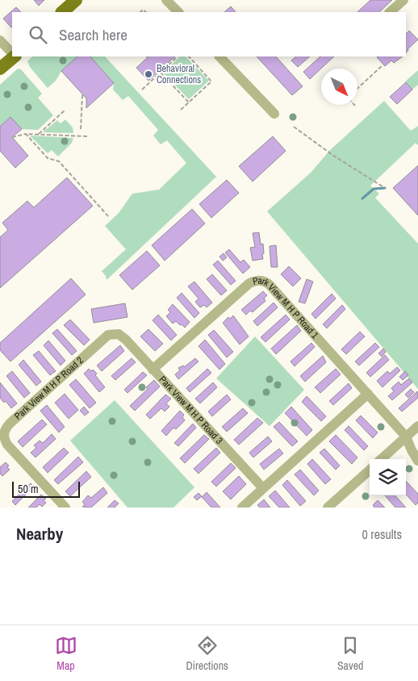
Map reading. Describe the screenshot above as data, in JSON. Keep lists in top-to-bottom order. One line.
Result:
{"streets":{"street":["Park View M H P Road 1","Park View M H P Road 2","Park View M H P Road 3"]},"crossings":[["Park View M H P Road 1","Park View M H P Road 3"],["Park View M H P Road 2","Park View M H P Road 3"]],"places":["Behavioral Connections"],"scale_bar":"50 m","north":"bottom right","page":{"search":"Search here","scale":"50 m","heading":["Nearby","0 results"],"nav":["Map","Directions","Saved"]}}
